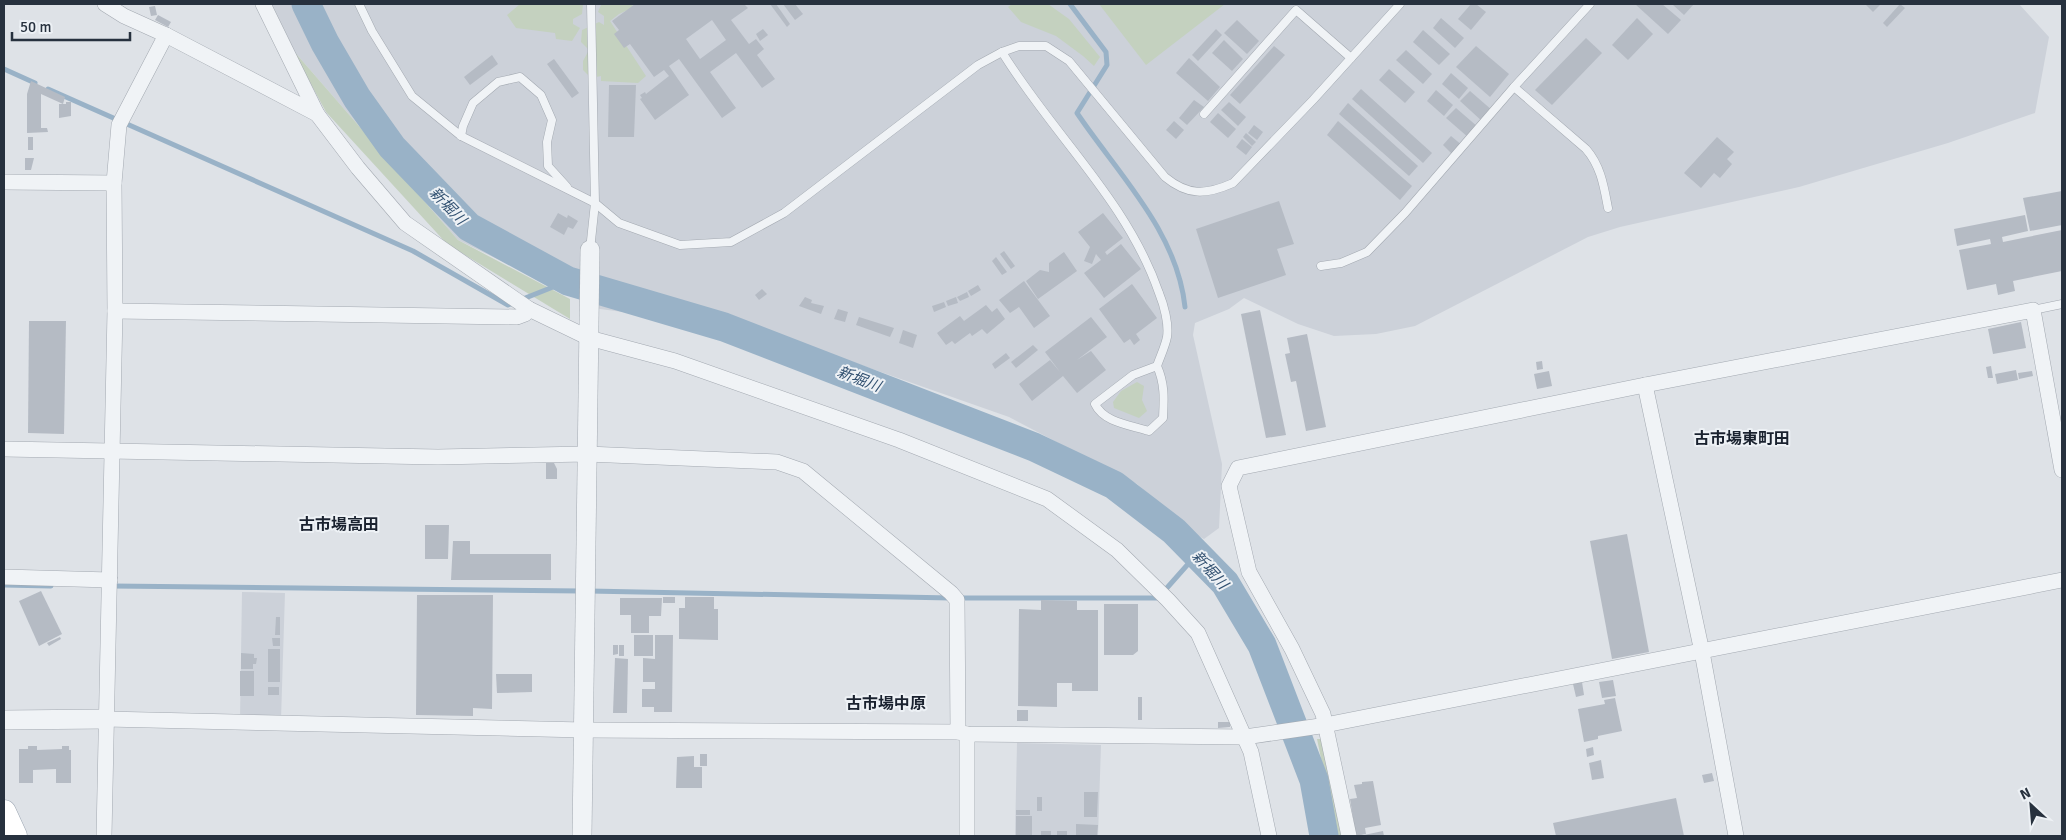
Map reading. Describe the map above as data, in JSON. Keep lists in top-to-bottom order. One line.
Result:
{"districts":["古市場東町田","古市場高田","古市場中原"],"water":["新堀川"],"scale_bar":"50 m","north":"top left"}
